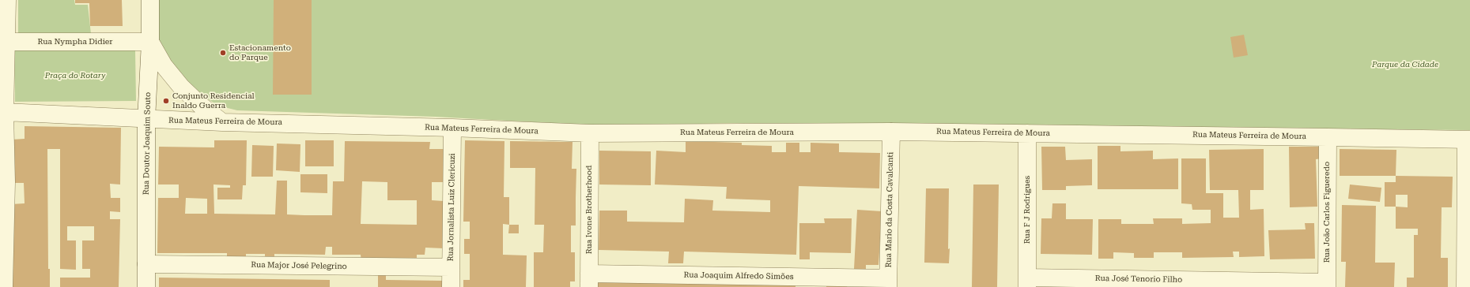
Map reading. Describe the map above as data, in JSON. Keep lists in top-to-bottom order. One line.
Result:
{"streets":{"street":["Rua Nympha Didier","Rua Mateus Ferreira de Moura","Rua Doutor Joaquim Souto","Rua Jornalista Luiz Clericuzi","Rua Ivone Brotherhood","Rua Mario da Costa Cavalcanti","Rua F J Rodrigues","Rua João Carlos Figueredo","Rua Major José Pelegrino","Rua Joaquim Alfredo Simões","Rua José Tenorio Filho"]},"crossings":[["Rua Nympha Didier","Rua Doutor Joaquim Souto"],["Rua Mateus Ferreira de Moura","Rua Doutor Joaquim Souto"],["Rua Mateus Ferreira de Moura","Rua Jornalista Luiz Clericuzi"],["Rua Mateus Ferreira de Moura","Rua Ivone Brotherhood"],["Rua Mateus Ferreira de Moura","Rua Mario da Costa Cavalcanti"],["Rua Mateus Ferreira de Moura","Rua F J Rodrigues"],["Rua Mateus Ferreira de Moura","Rua João Carlos Figueredo"],["Rua Doutor Joaquim Souto","Rua Major José Pelegrino"],["Rua Jornalista Luiz Clericuzi","Rua Major José Pelegrino"],["Rua Ivone Brotherhood","Rua Joaquim Alfredo Simões"],["Rua Mario da Costa Cavalcanti","Rua Joaquim Alfredo Simões"],["Rua F J Rodrigues","Rua José Tenorio Filho"],["Rua João Carlos Figueredo","Rua José Tenorio Filho"]],"parks":["Parque da Cidade","Praça do Rotary"],"places":["Estacionamento do Parque","Conjunto Residencial Inaldo Guerra"]}
